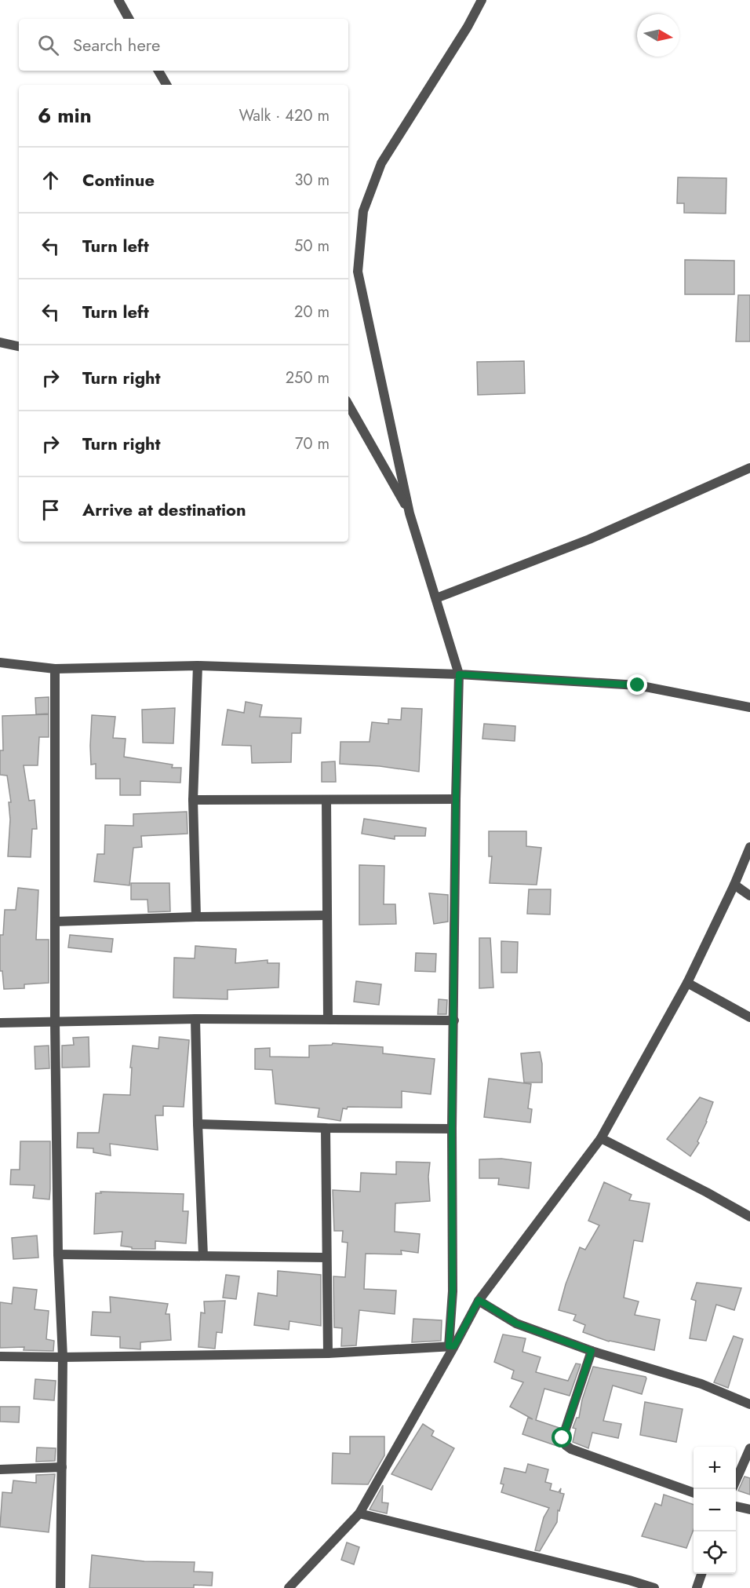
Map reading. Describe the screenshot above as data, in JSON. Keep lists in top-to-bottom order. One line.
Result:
{"north":"right","page":{"search":"Search here","heading":["6 min","Walk · 420 m"],"list":[["Continue","30 m"],["Turn left","50 m"],["Turn left","20 m"],["Turn right","250 m"],["Turn right","70 m"],"Arrive at destination"],"map_buttons":["+","−"]}}
